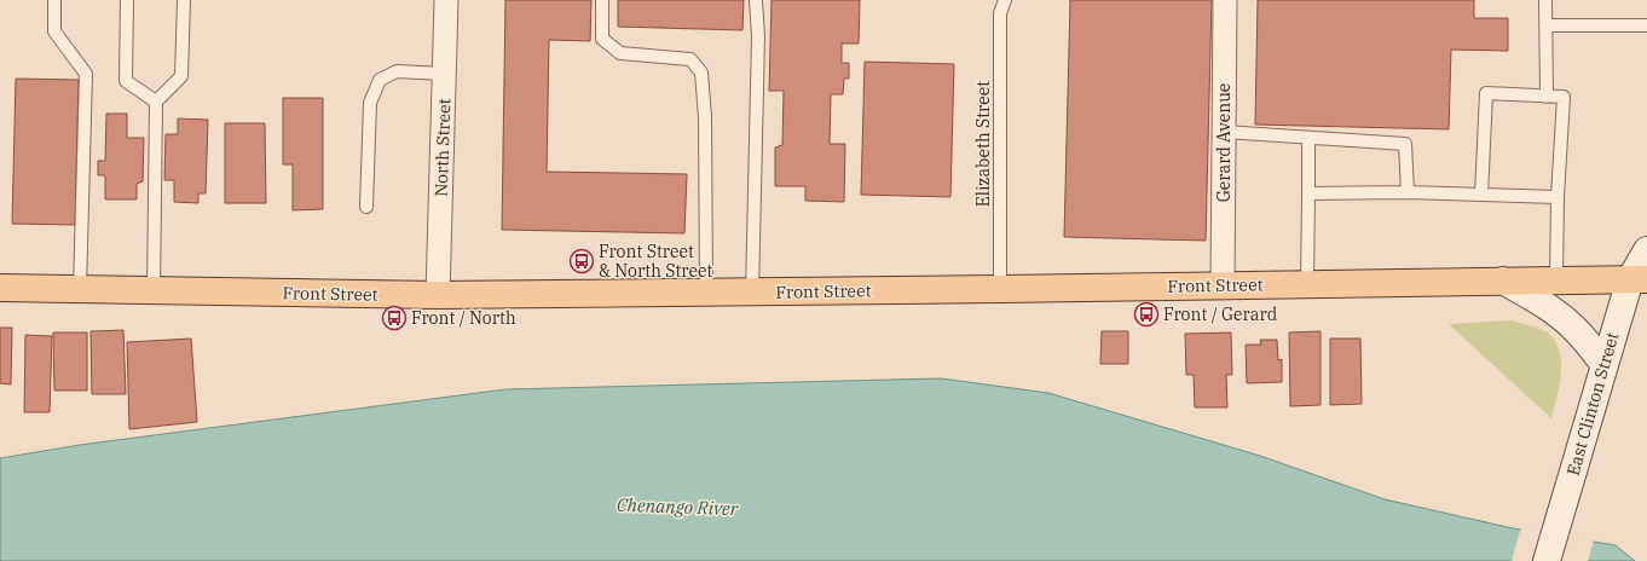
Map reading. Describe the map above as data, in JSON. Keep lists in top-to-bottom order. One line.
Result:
{"streets":{"main road":["Front Street"],"street":["Gerard Avenue","North Street","East Clinton Street"],"lane":["Elizabeth Street"]},"crossings":[["Gerard Avenue","Front Street"],["Elizabeth Street","Front Street"],["North Street","Front Street"],["Front Street","East Clinton Street"]],"water":["Chenango River"],"places":{"bus stop":["Front Street & North Street","Front / Gerard","Front / North"]}}
